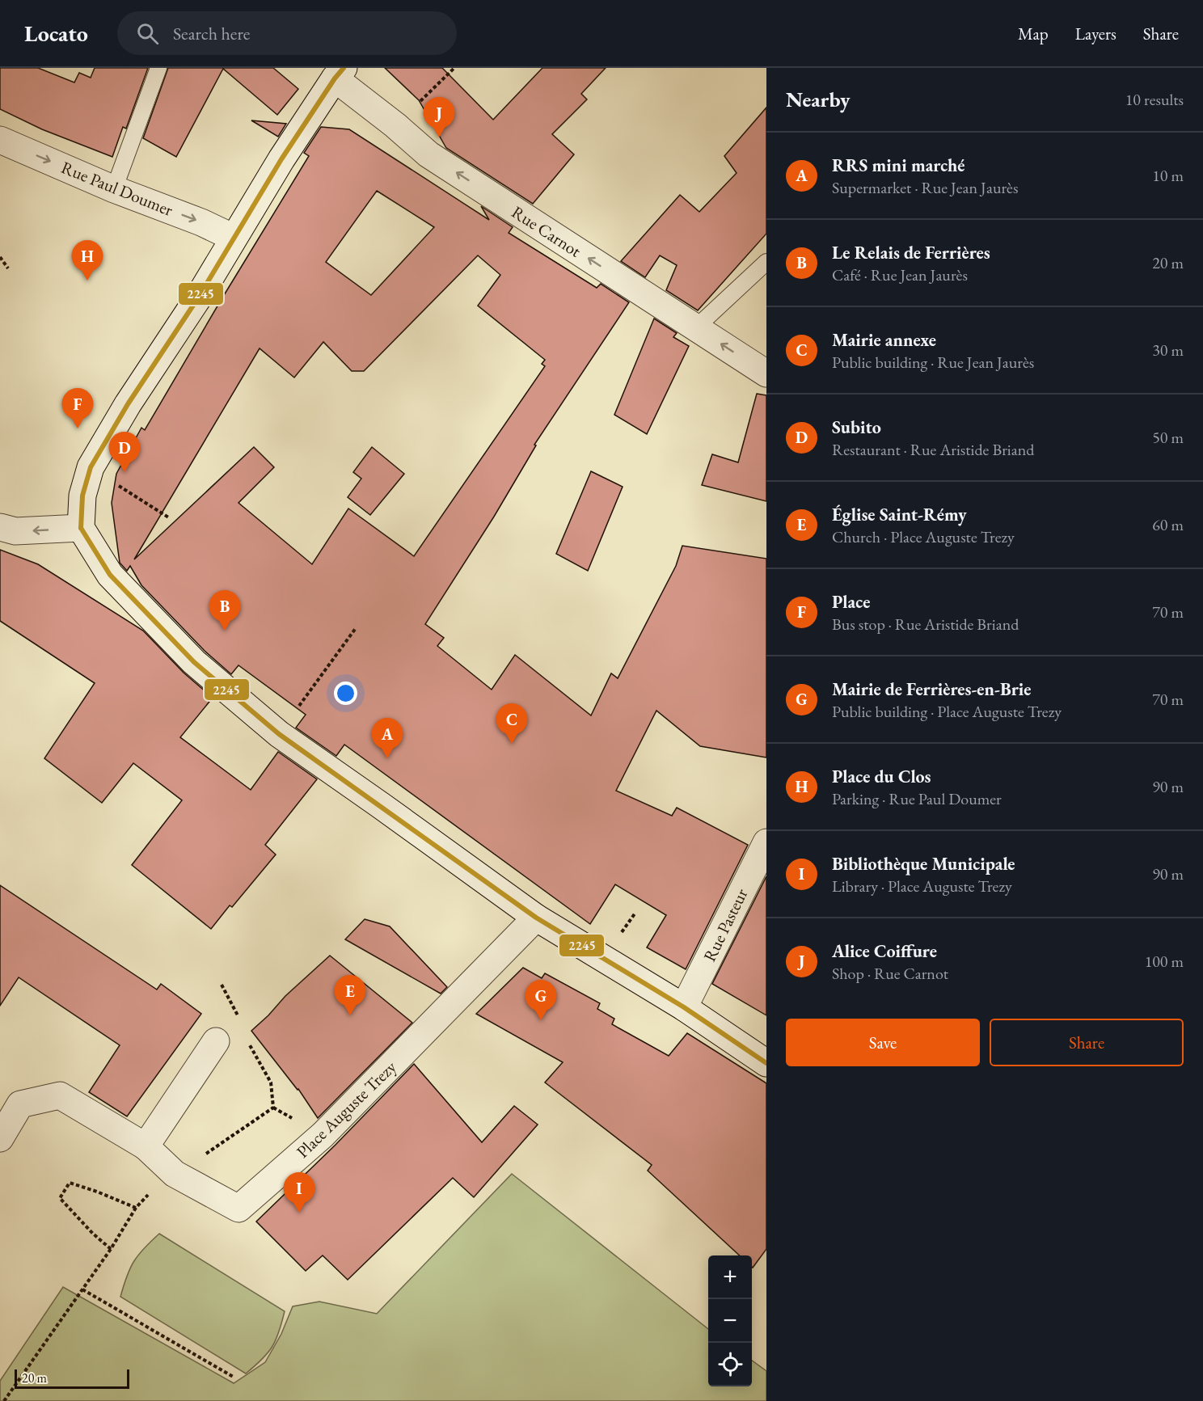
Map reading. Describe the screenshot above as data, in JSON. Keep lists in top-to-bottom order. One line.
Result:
{"streets":{"street":["Rue Paul Doumer","Rue Carnot","Rue Pasteur","Place Auguste Trezy"]},"one_way":["Rue Paul Doumer","Rue Carnot"],"lines":["transit line 2245"],"scale_bar":"20 m","page":{"header":"Locato","search":"Search here","nav":["Map","Layers","Share"],"heading":["Nearby","10 results"],"pins":["J","H","F","D","B","C","A","E","G","I"],"list":[{"mark":"A","name":"RRS mini marché","note":"Supermarket · Rue Jean Jaurès","value":"10 m"},{"mark":"B","name":"Le Relais de Ferrières","note":"Café · Rue Jean Jaurès","value":"20 m"},{"mark":"C","name":"Mairie annexe","note":"Public building · Rue Jean Jaurès","value":"30 m"},{"mark":"D","name":"Subito","note":"Restaurant · Rue Aristide Briand","value":"50 m"},{"mark":"E","name":"Église Saint-Rémy","note":"Church · Place Auguste Trezy","value":"60 m"},{"mark":"F","name":"Place","note":"Bus stop · Rue Aristide Briand","value":"70 m"},{"mark":"G","name":"Mairie de Ferrières-en-Brie","note":"Public building · Place Auguste Trezy","value":"70 m"},{"mark":"H","name":"Place du Clos","note":"Parking · Rue Paul Doumer","value":"90 m"},{"mark":"I","name":"Bibliothèque Municipale","note":"Library · Place Auguste Trezy","value":"90 m"},{"mark":"J","name":"Alice Coiffure","note":"Shop · Rue Carnot","value":"100 m"}],"buttons":["Save","Share"],"map_buttons":["+","−"],"scale":"20 m"}}
